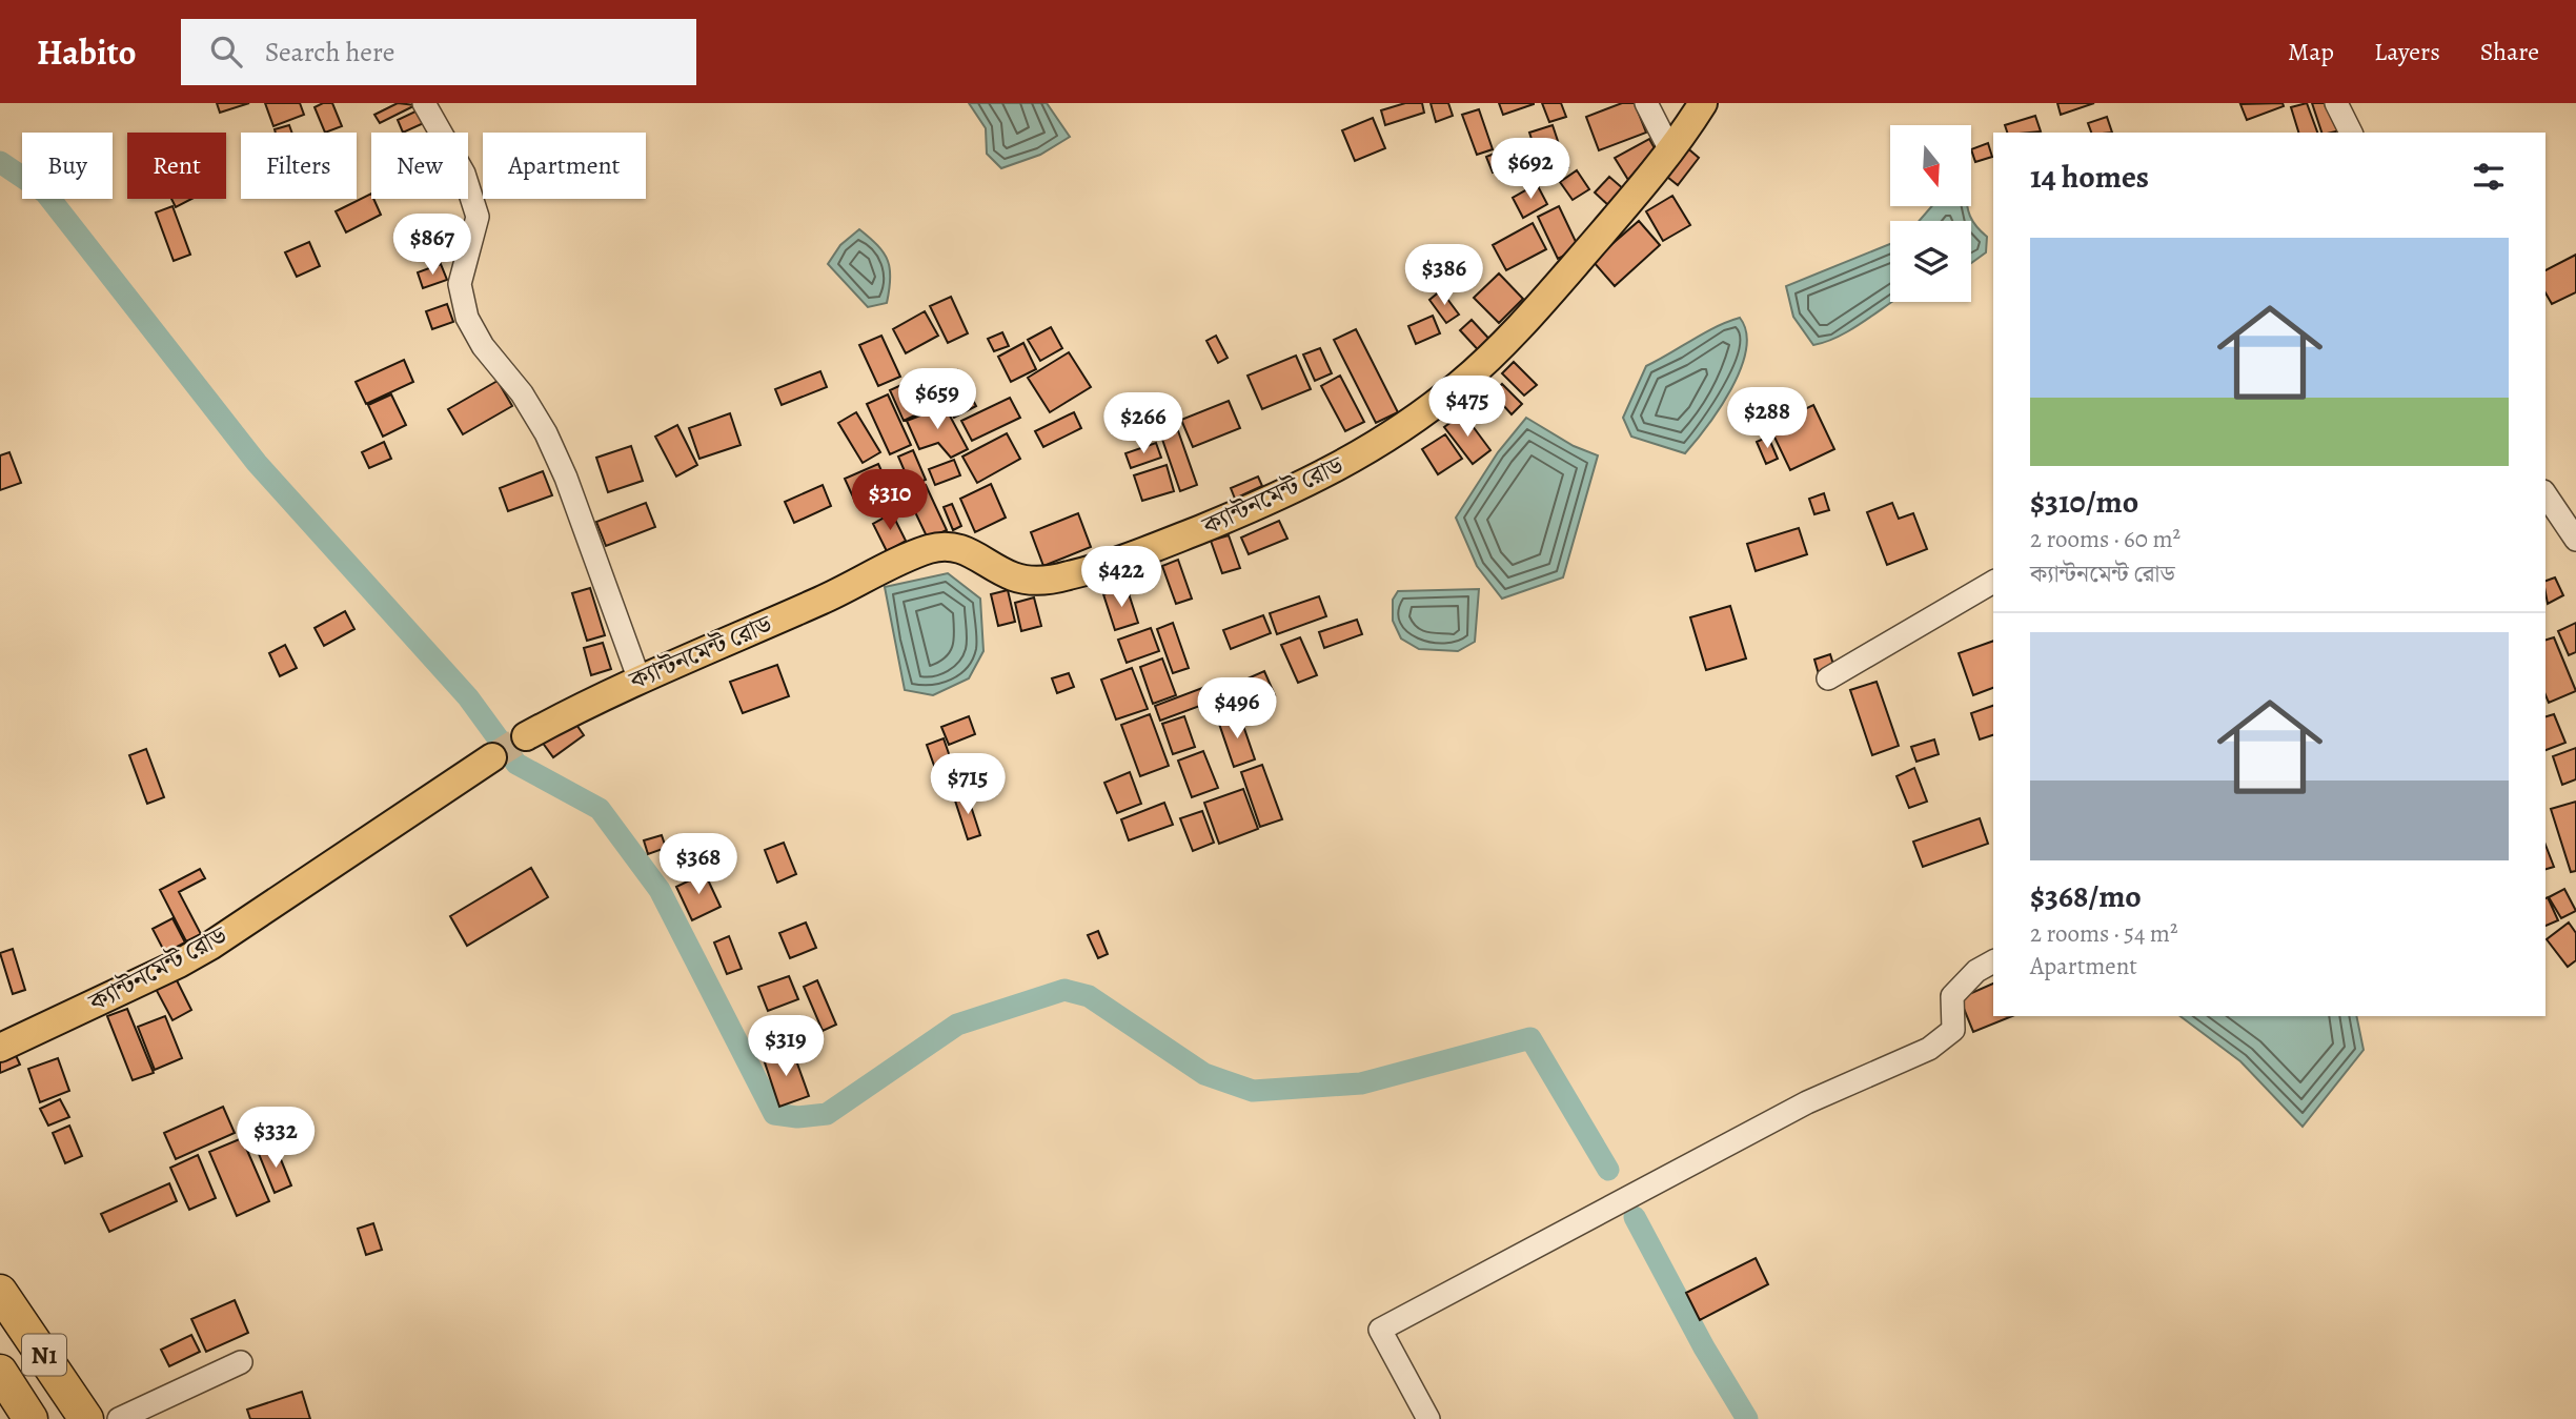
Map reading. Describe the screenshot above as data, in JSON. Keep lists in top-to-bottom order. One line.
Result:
{"streets":{"highway":["N1"],"main road":["ক্যান্টনমেন্ট রোড"]},"north":"bottom","page":{"header":"Habito","search":"Search here","nav":["Map","Layers","Share"],"chip":["Buy","Rent","Filters","New","Apartment"],"heading":"14 homes","price":["$692","$867","$386","$659","$475","$288","$266","$310","$422","$496","$715","$368","$319","$332"],"list":[{"name":"$310/mo","note":"2 rooms · 60 m² · ক্যান্টনমেন্ট রোড"},{"name":"$368/mo","note":"2 rooms · 54 m² · Apartment"}]}}
